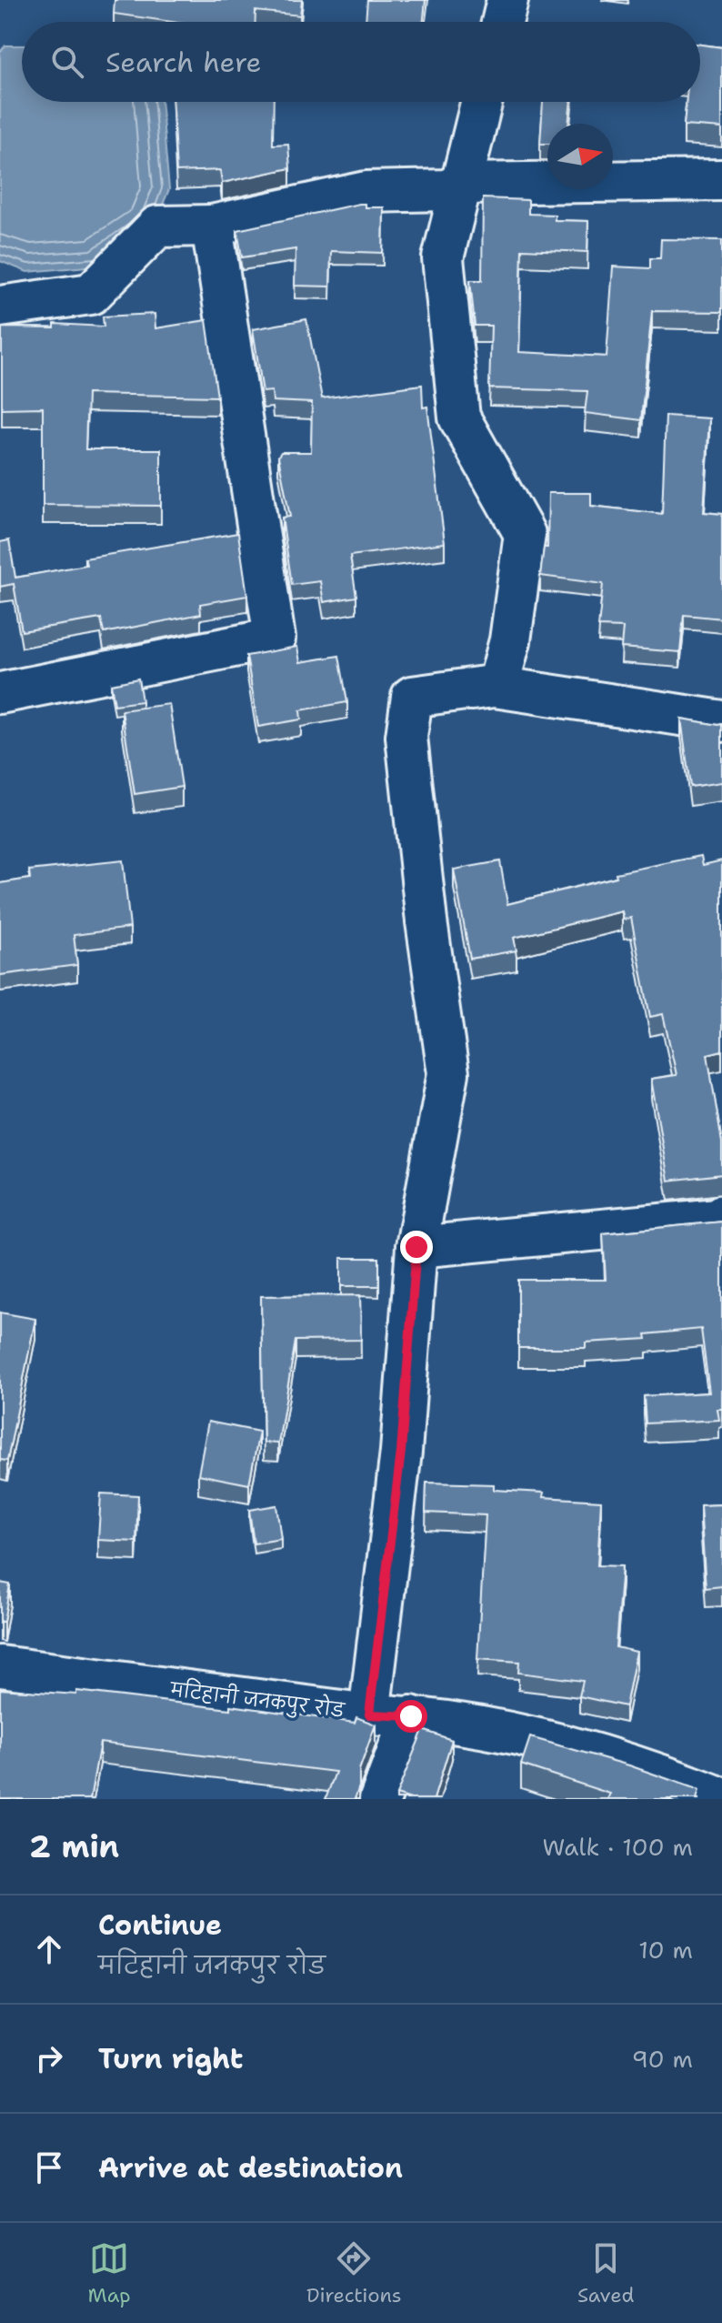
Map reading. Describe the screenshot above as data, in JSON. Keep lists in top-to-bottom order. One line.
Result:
{"streets":{"street":["मटिहानी जनकपुर रोड"]},"north":"right","page":{"search":"Search here","heading":["2 min","Walk · 100 m"],"list":[["Continue","मटिहानी जनकपुर रोड","10 m"],["Turn right","90 m"],"Arrive at destination"],"nav":["Map","Directions","Saved"]}}
